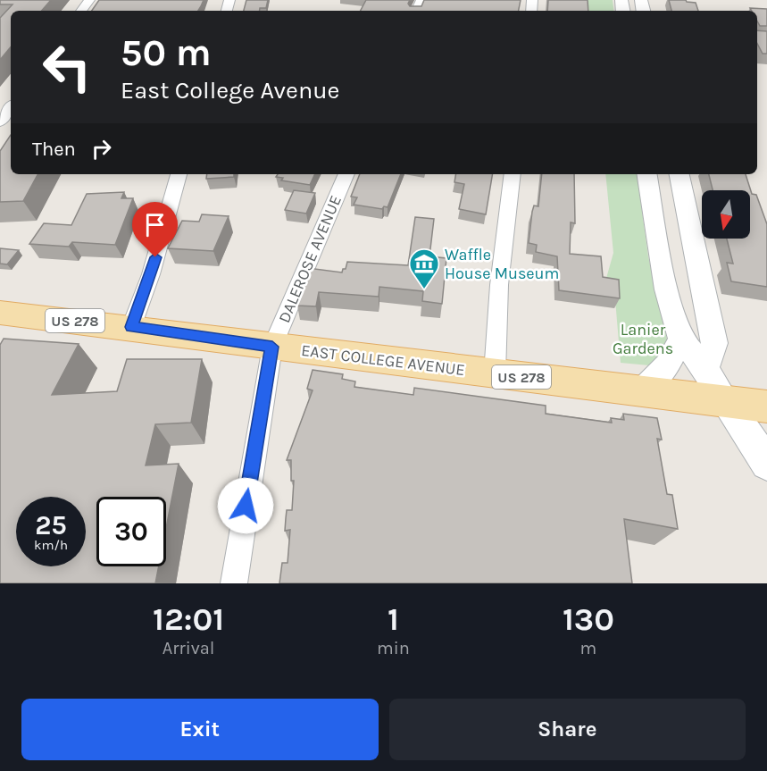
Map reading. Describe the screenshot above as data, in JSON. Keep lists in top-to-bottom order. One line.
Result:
{"streets":{"main road":["US 278","EAST COLLEGE AVENUE"],"street":["DALEROSE AVENUE"]},"crossings":[["DALEROSE AVENUE","EAST COLLEGE AVENUE"]],"parks":["Lanier Gardens"],"places":{"museum":["Waffle House Museum"]},"north":"bottom","page":{"turn":["50 m","East College Avenue"],"then":"Then","speed":"25 km/h","limit":"30","eta":["12:01","Arrival","1","min","130","m"],"buttons":["Exit","Share"]}}
